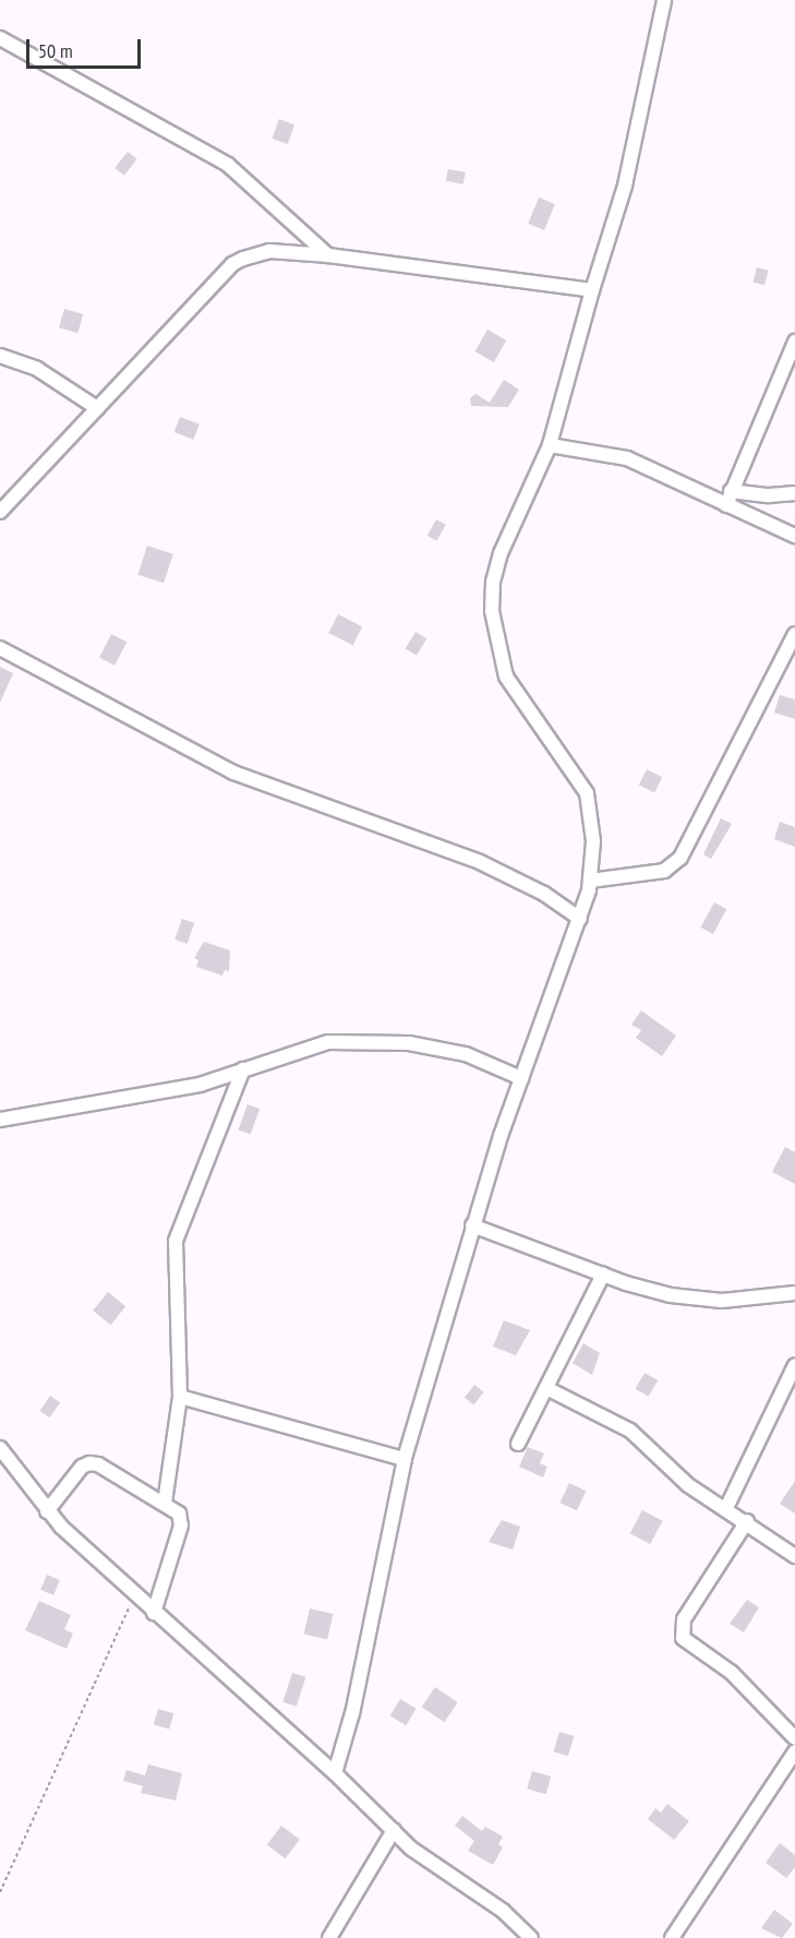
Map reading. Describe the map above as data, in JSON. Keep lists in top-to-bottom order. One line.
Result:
{"scale_bar":"50 m"}
